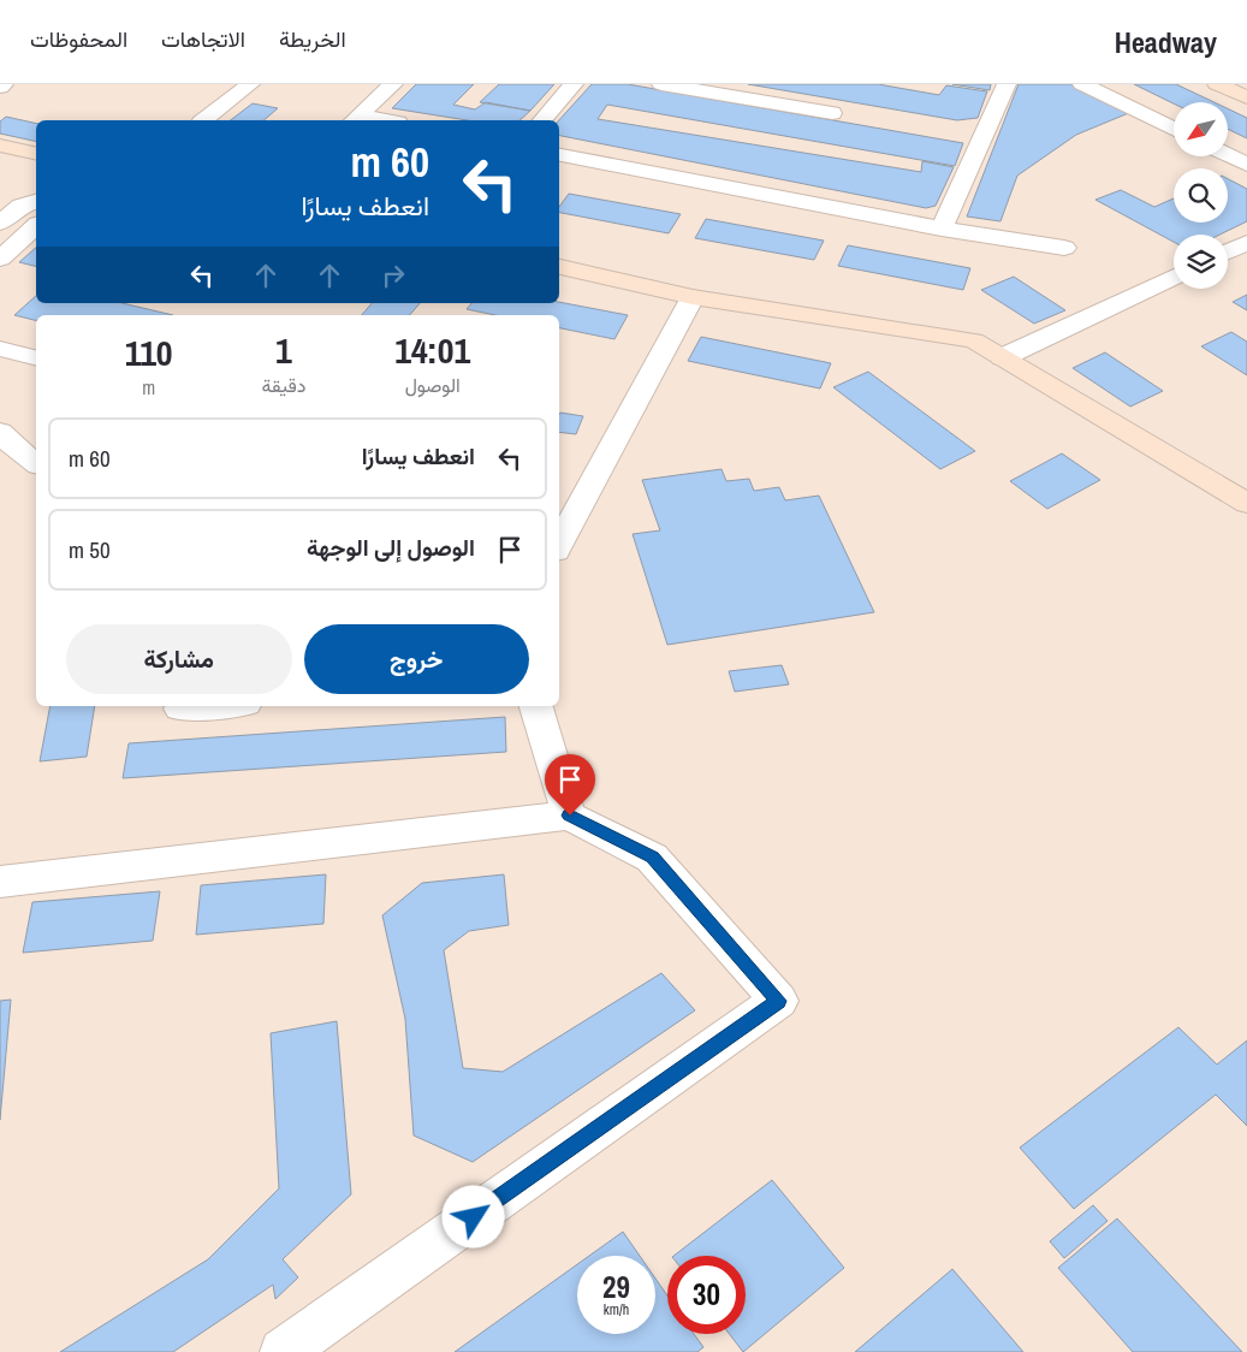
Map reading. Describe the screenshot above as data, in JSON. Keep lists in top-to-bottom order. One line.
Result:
{"north":"bottom left","page":{"header":"Headway","nav":["الخريطة","الاتجاهات","المحفوظات"],"turn":["60 m","انعطف يسارًا"],"eta":["14:01","الوصول","1","دقيقة","110","m"],"list":[{"name":"انعطف يسارًا","value":"60 m"},{"name":"الوصول إلى الوجهة","value":"50 m"}],"buttons":["خروج","مشاركة"],"speed":"29 km/h","limit":"30"}}
